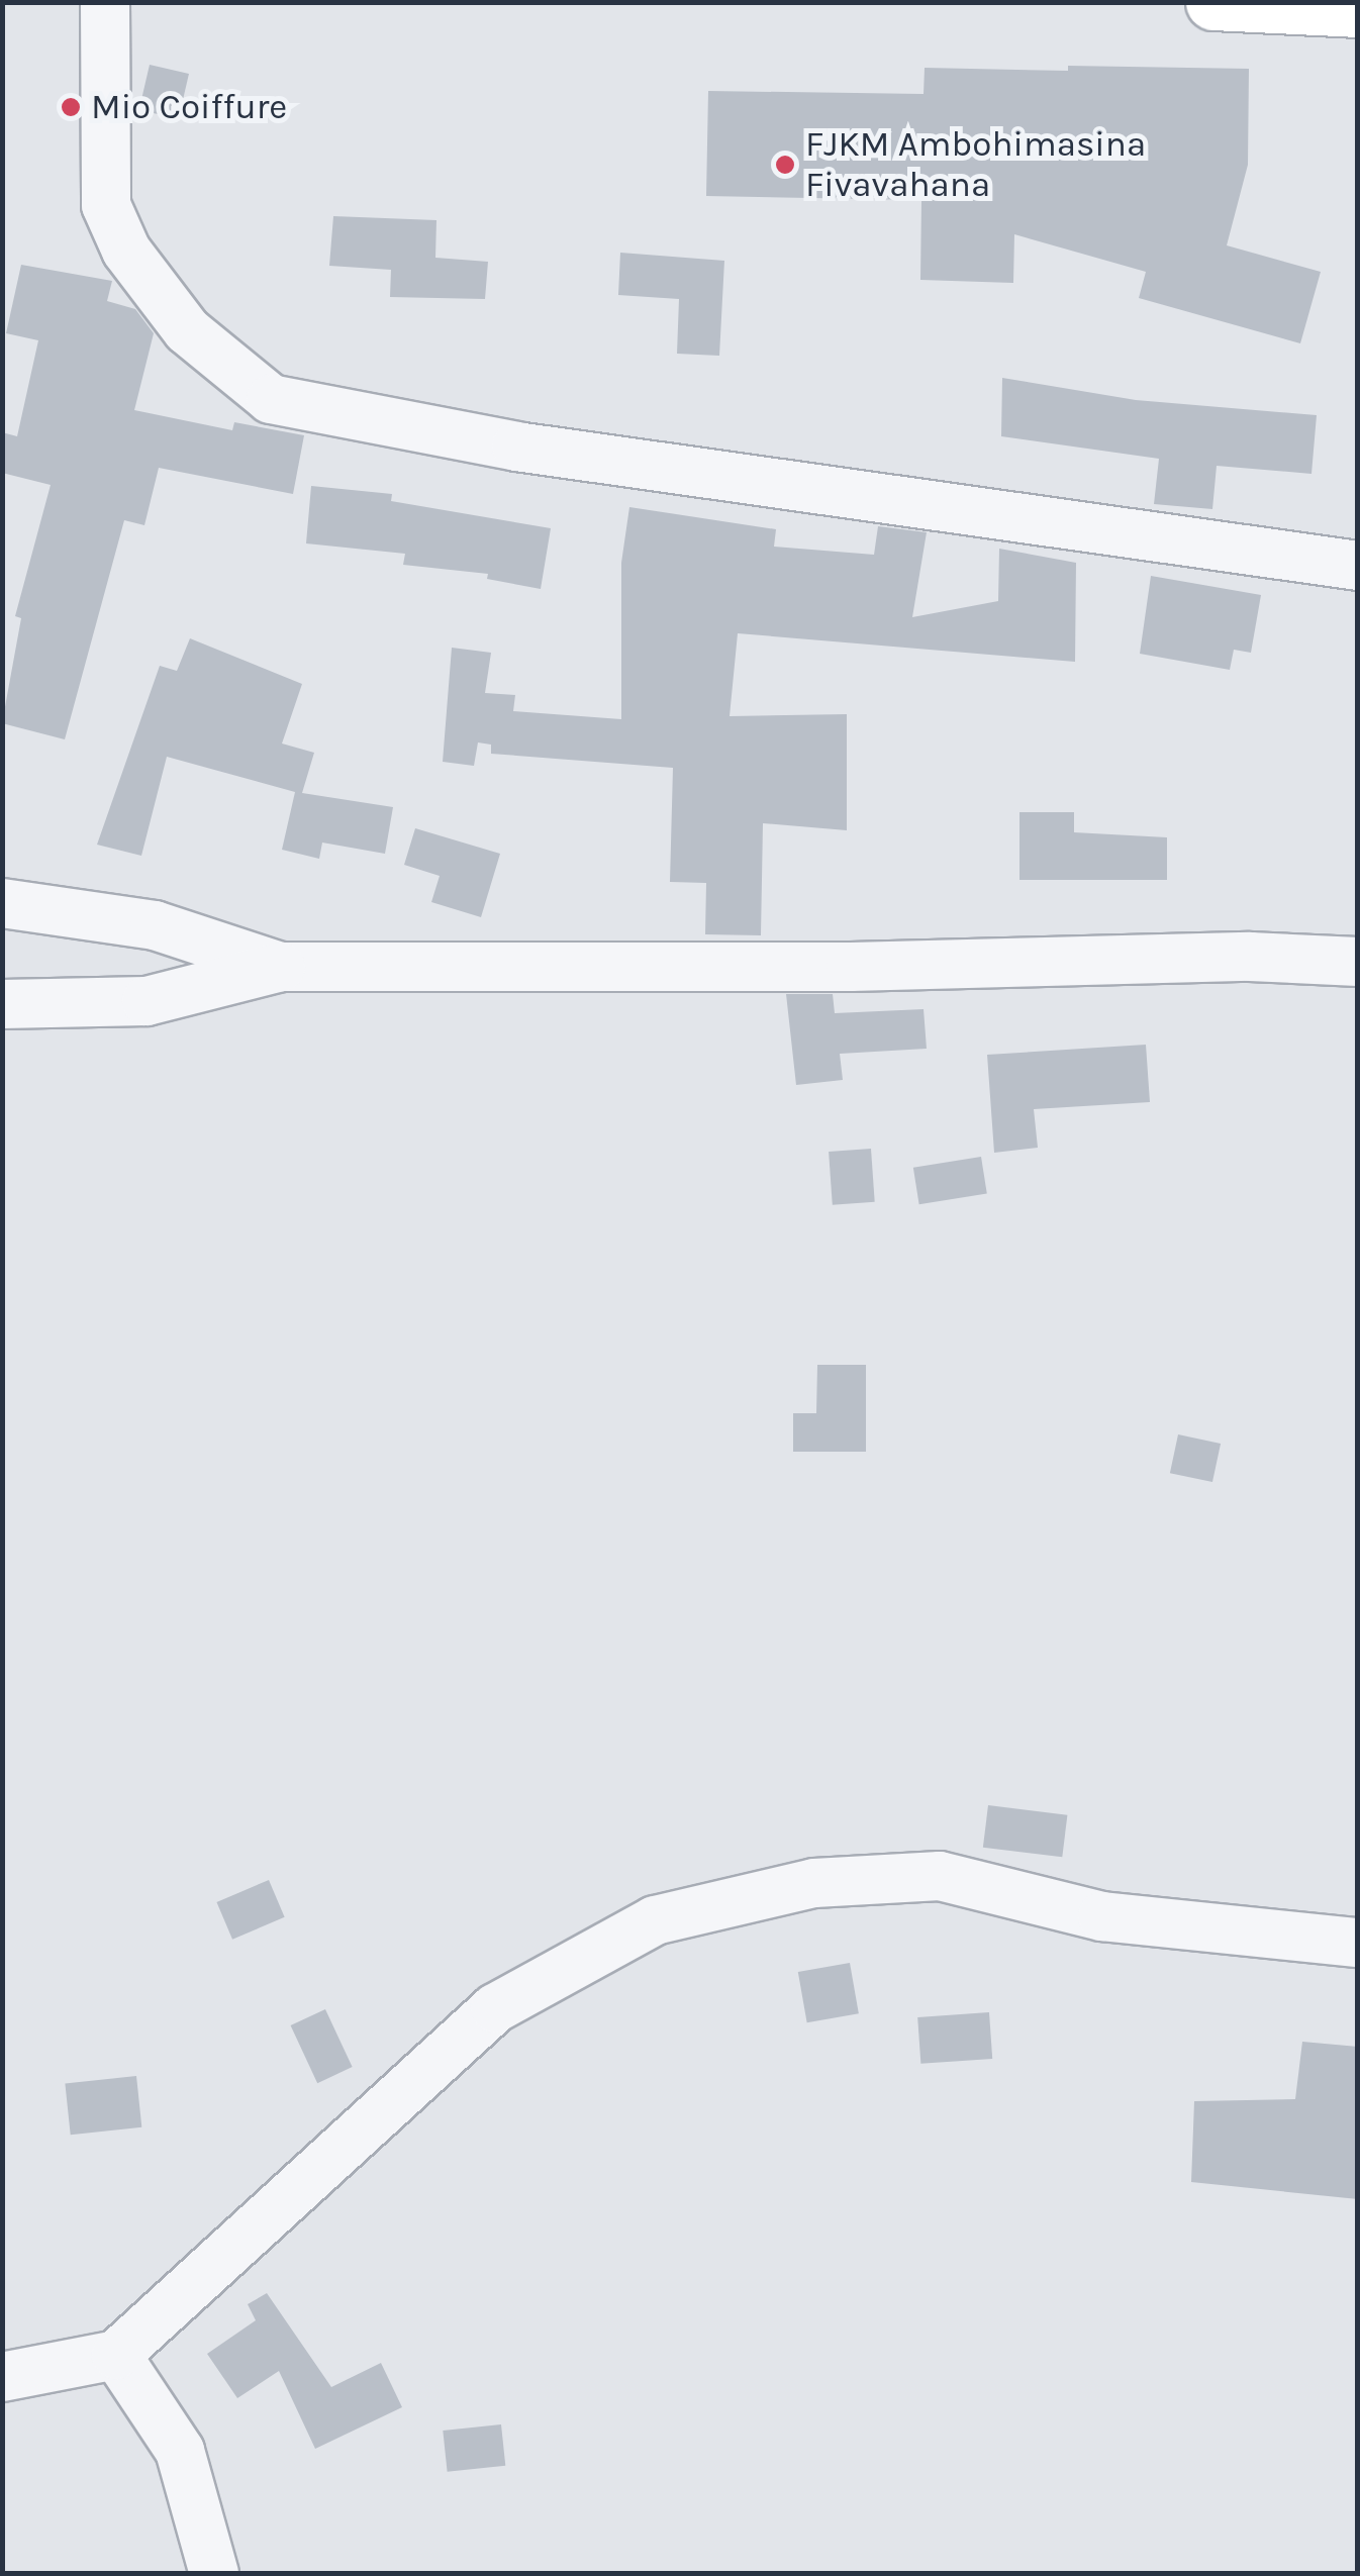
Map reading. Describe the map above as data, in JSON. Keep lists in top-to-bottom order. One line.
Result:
{"places":["Mio Coiffure","FJKM Ambohimasina Fivavahana"]}
